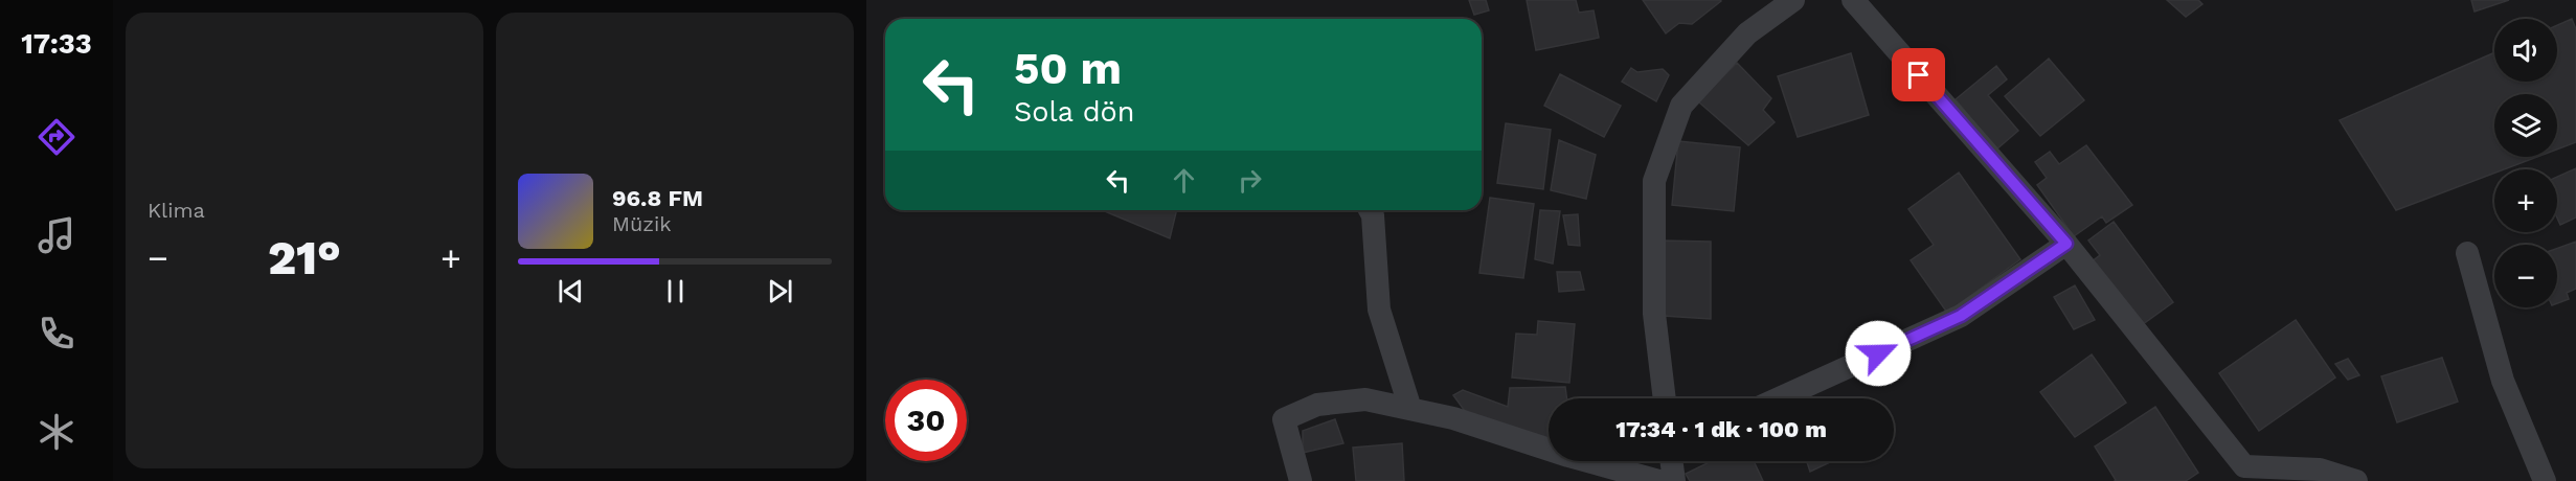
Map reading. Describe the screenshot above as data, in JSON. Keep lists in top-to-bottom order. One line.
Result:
{"page":{"tabs":"17:33","tile":"Klima","map_buttons":["+","−"],"turn":["50 m","Sola dön"],"song":["96.8 FM","Müzik"],"heat":["−","21°","+"],"limit":"30","trip":"17:34 · 1 dk · 100 m"}}
